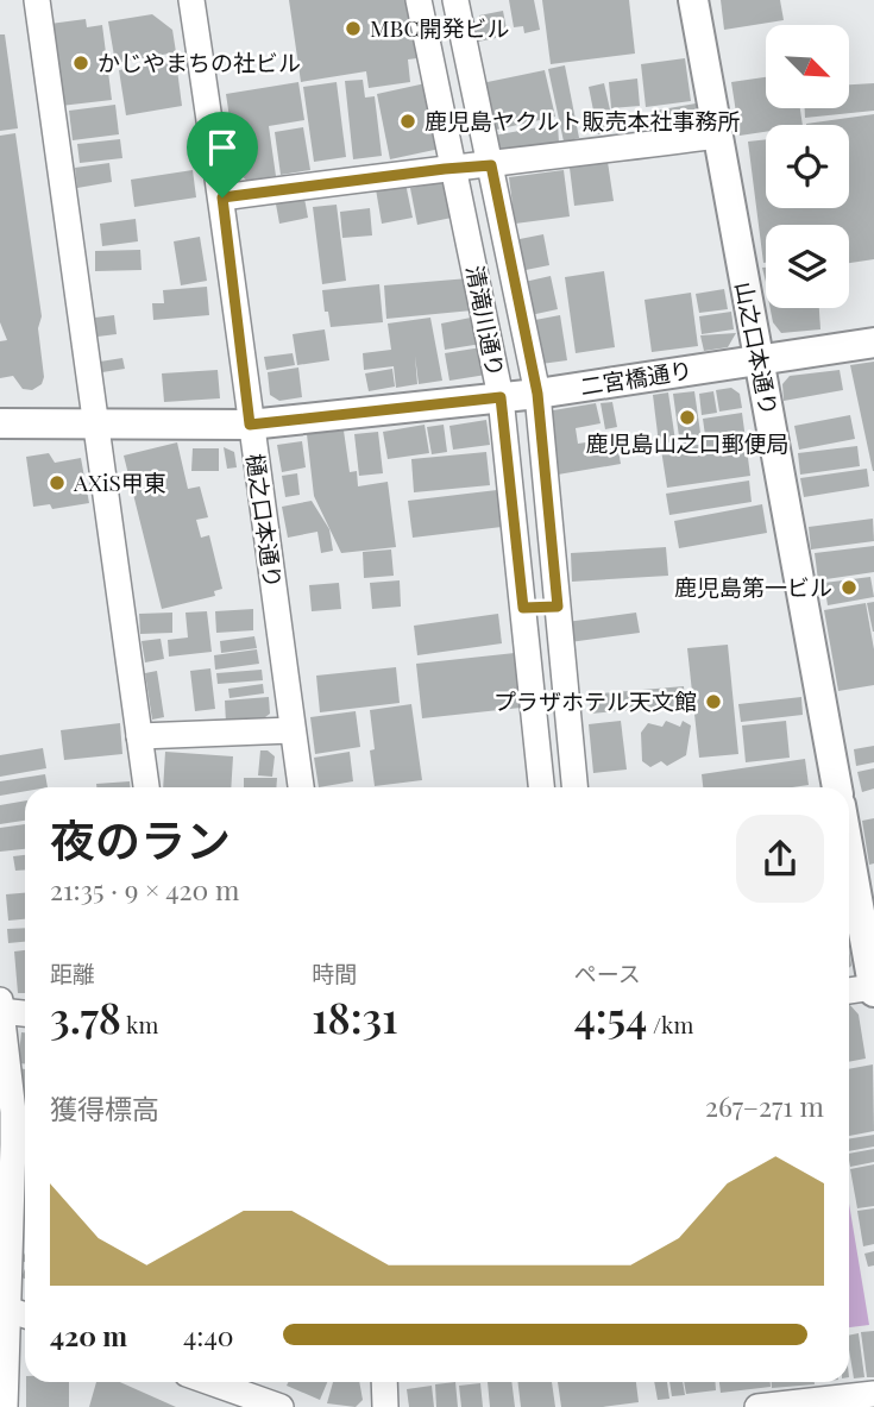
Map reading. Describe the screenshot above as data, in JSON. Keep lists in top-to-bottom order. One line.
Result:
{"streets":{"street":["清滝川通り","山之口本通り","二宮橋通り","樋之口本通り"]},"crossings":[["清滝川通り","二宮橋通り"],["山之口本通り","二宮橋通り"],["二宮橋通り","樋之口本通り"]],"places":["MBC開発ビル","かじやまちの社ビル","鹿児島ヤクルト販売本社事務所","鹿児島山之口郵便局","AXiS甲東","鹿児島第一ビル","プラザホテル天文館"],"north":"bottom right","page":{"heading":["夜のラン","21:35 · 9 × 420 m"],"stats":[["距離","3.78 km"],["時間","18:31"],["ペース","4:54 /km"]],"chart":["獲得標高","267–271 m"],"list":[{"name":"420 m","note":"4:40"}]}}
